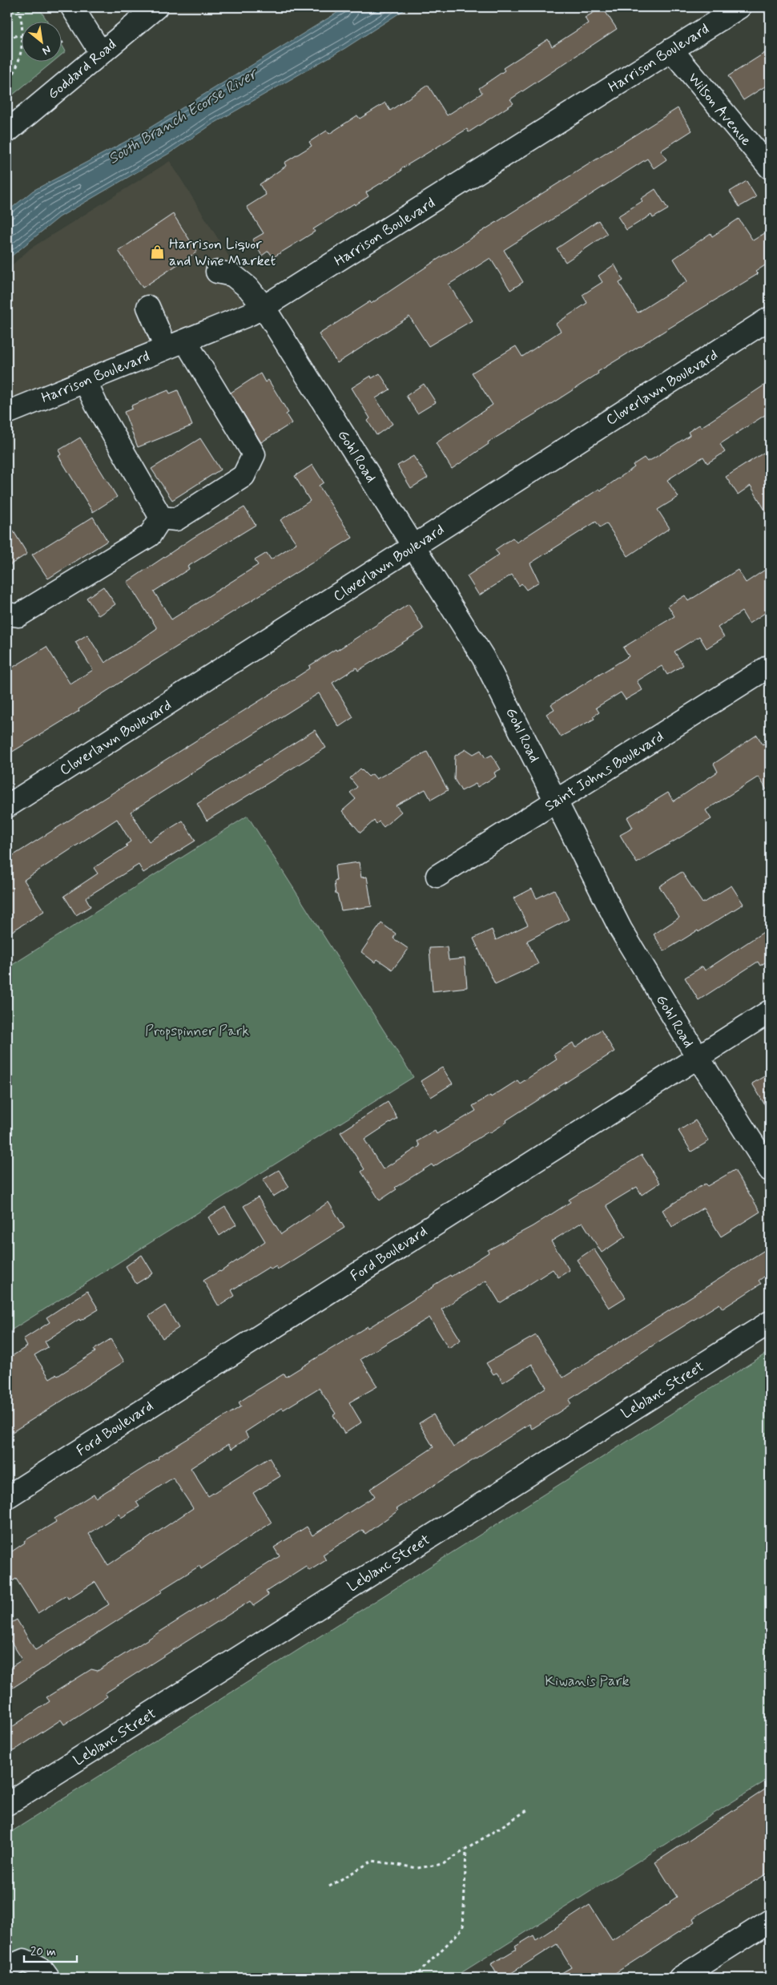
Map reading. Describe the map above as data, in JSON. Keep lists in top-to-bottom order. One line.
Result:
{"streets":{"street":["Harrison Boulevard","Goddard Road","Wilson Avenue","Cloverlawn Boulevard","Gohl Road","Saint Johns Boulevard","Ford Boulevard","Leblanc Street"]},"crossings":[["Harrison Boulevard","Wilson Avenue"],["Harrison Boulevard","Gohl Road"],["Cloverlawn Boulevard","Gohl Road"],["Gohl Road","Saint Johns Boulevard"],["Gohl Road","Ford Boulevard"]],"water":["South Branch Ecorse River"],"parks":["Propspinner Park","Kiwanis Park"],"places":{"shop":["Harrison Liquor and Wine Market"]},"scale_bar":"20 m","north":"bottom right"}
